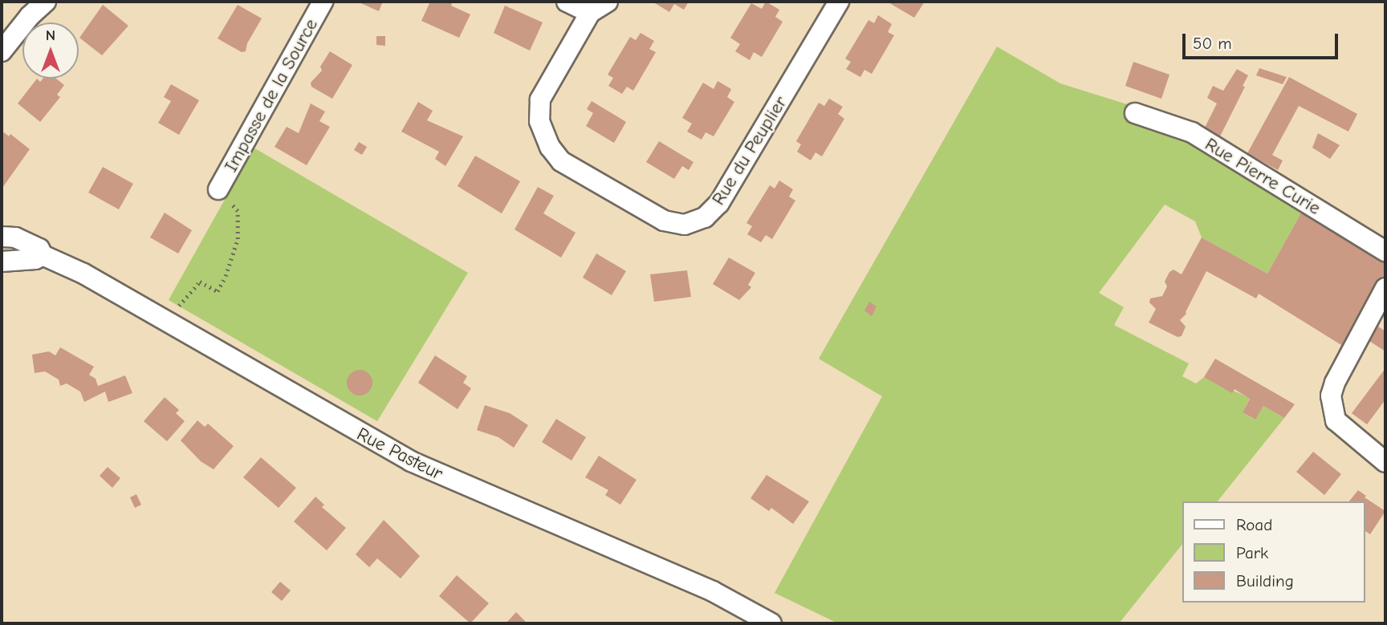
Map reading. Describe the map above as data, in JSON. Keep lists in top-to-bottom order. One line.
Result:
{"streets":{"street":["Impasse de la Source","Rue du Peuplier","Rue Pierre Curie","Rue Pasteur"]},"legend":["Road","Park","Building"],"scale_bar":"50 m","north":"top"}
